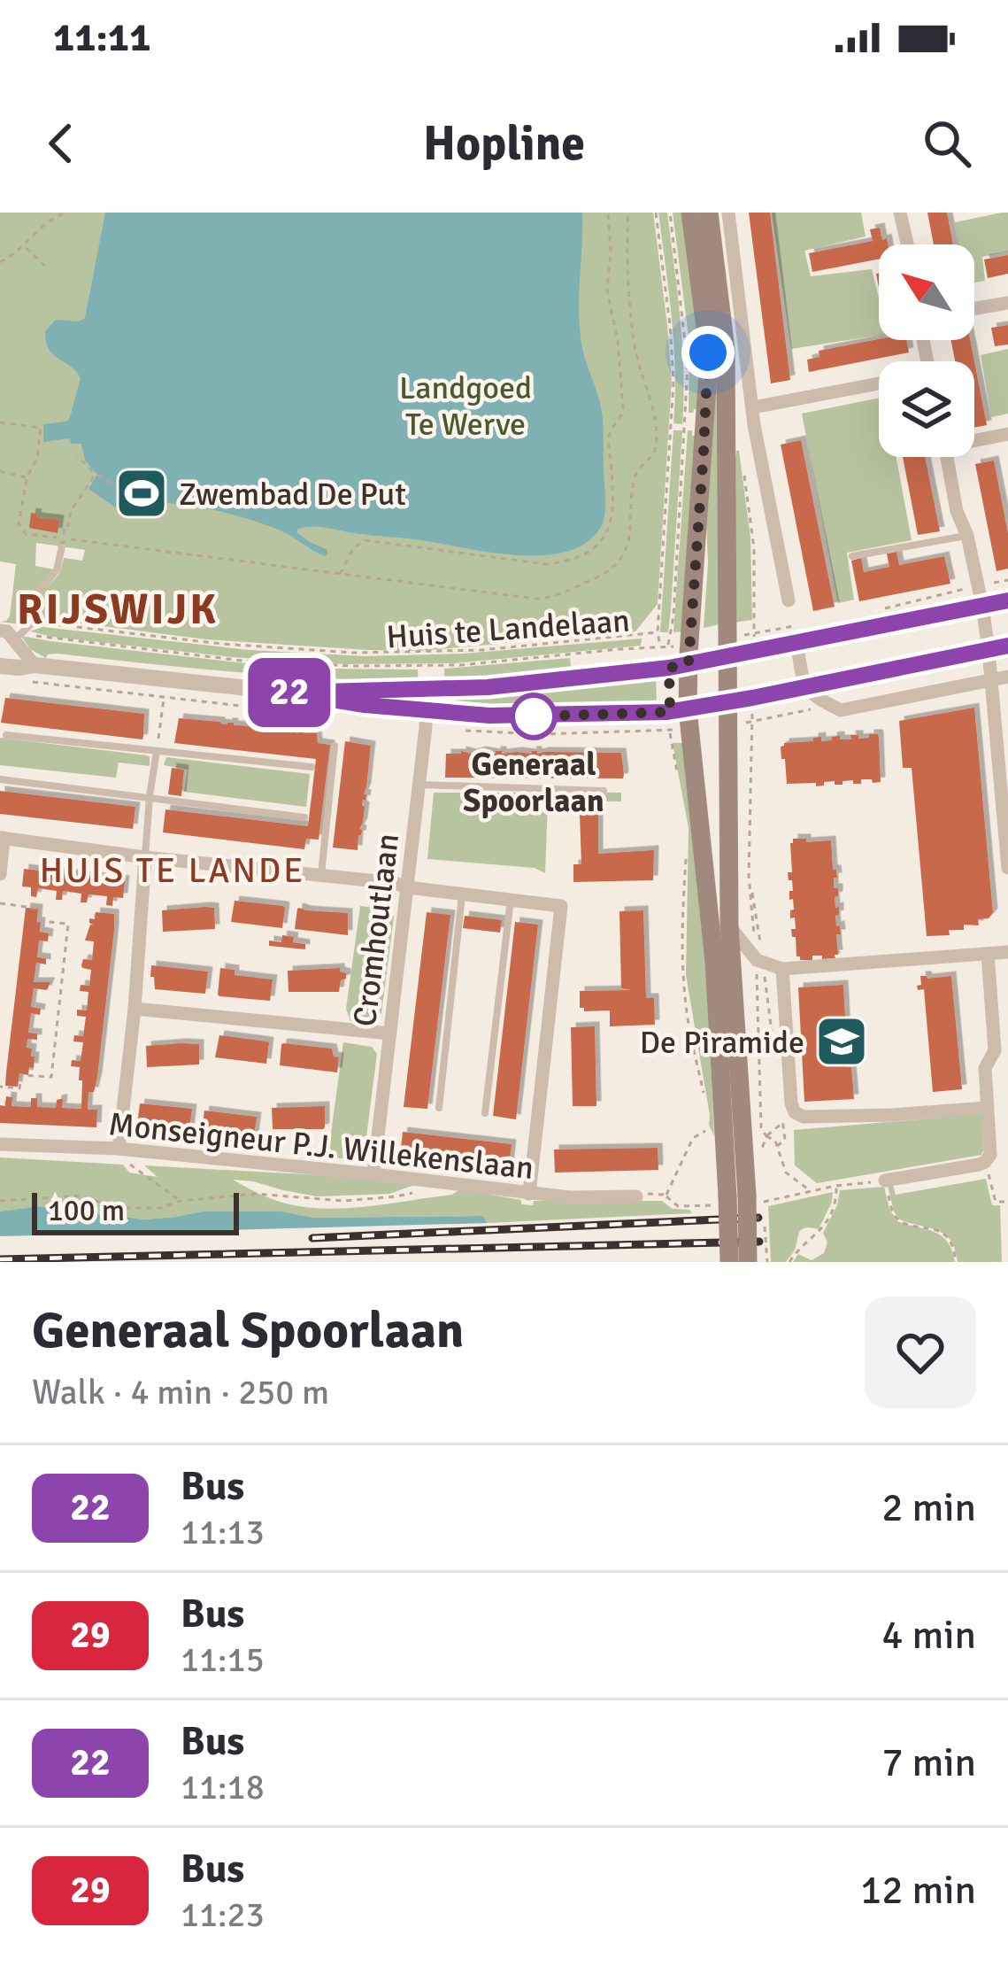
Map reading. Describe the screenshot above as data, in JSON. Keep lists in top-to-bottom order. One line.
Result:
{"streets":{"street":["Huis te Landelaan","Cromhoutlaan","Monseigneur P.J. Willekenslaan"]},"crossings":[["Huis te Landelaan","Cromhoutlaan"],["Cromhoutlaan","Monseigneur P.J. Willekenslaan"]],"districts":["RIJSWIJK","HUIS TE LANDE"],"parks":["Landgoed Te Werve"],"places":{"sports":["Zwembad De Put"],"other":["Generaal Spoorlaan"],"school or university":["De Piramide"]},"lines":["bus line 22"],"scale_bar":"100 m","north":"top left","page":{"status":"11:11","header":"Hopline","on_map":"22","scale":"100 m","heading":["Generaal Spoorlaan","Walk · 4 min · 250 m"],"list":[{"mark":"22","name":"Bus","note":"11:13","value":"2 min"},{"mark":"29","name":"Bus","note":"11:15","value":"4 min"},{"mark":"22","name":"Bus","note":"11:18","value":"7 min"},{"mark":"29","name":"Bus","note":"11:23","value":"12 min"}]}}
